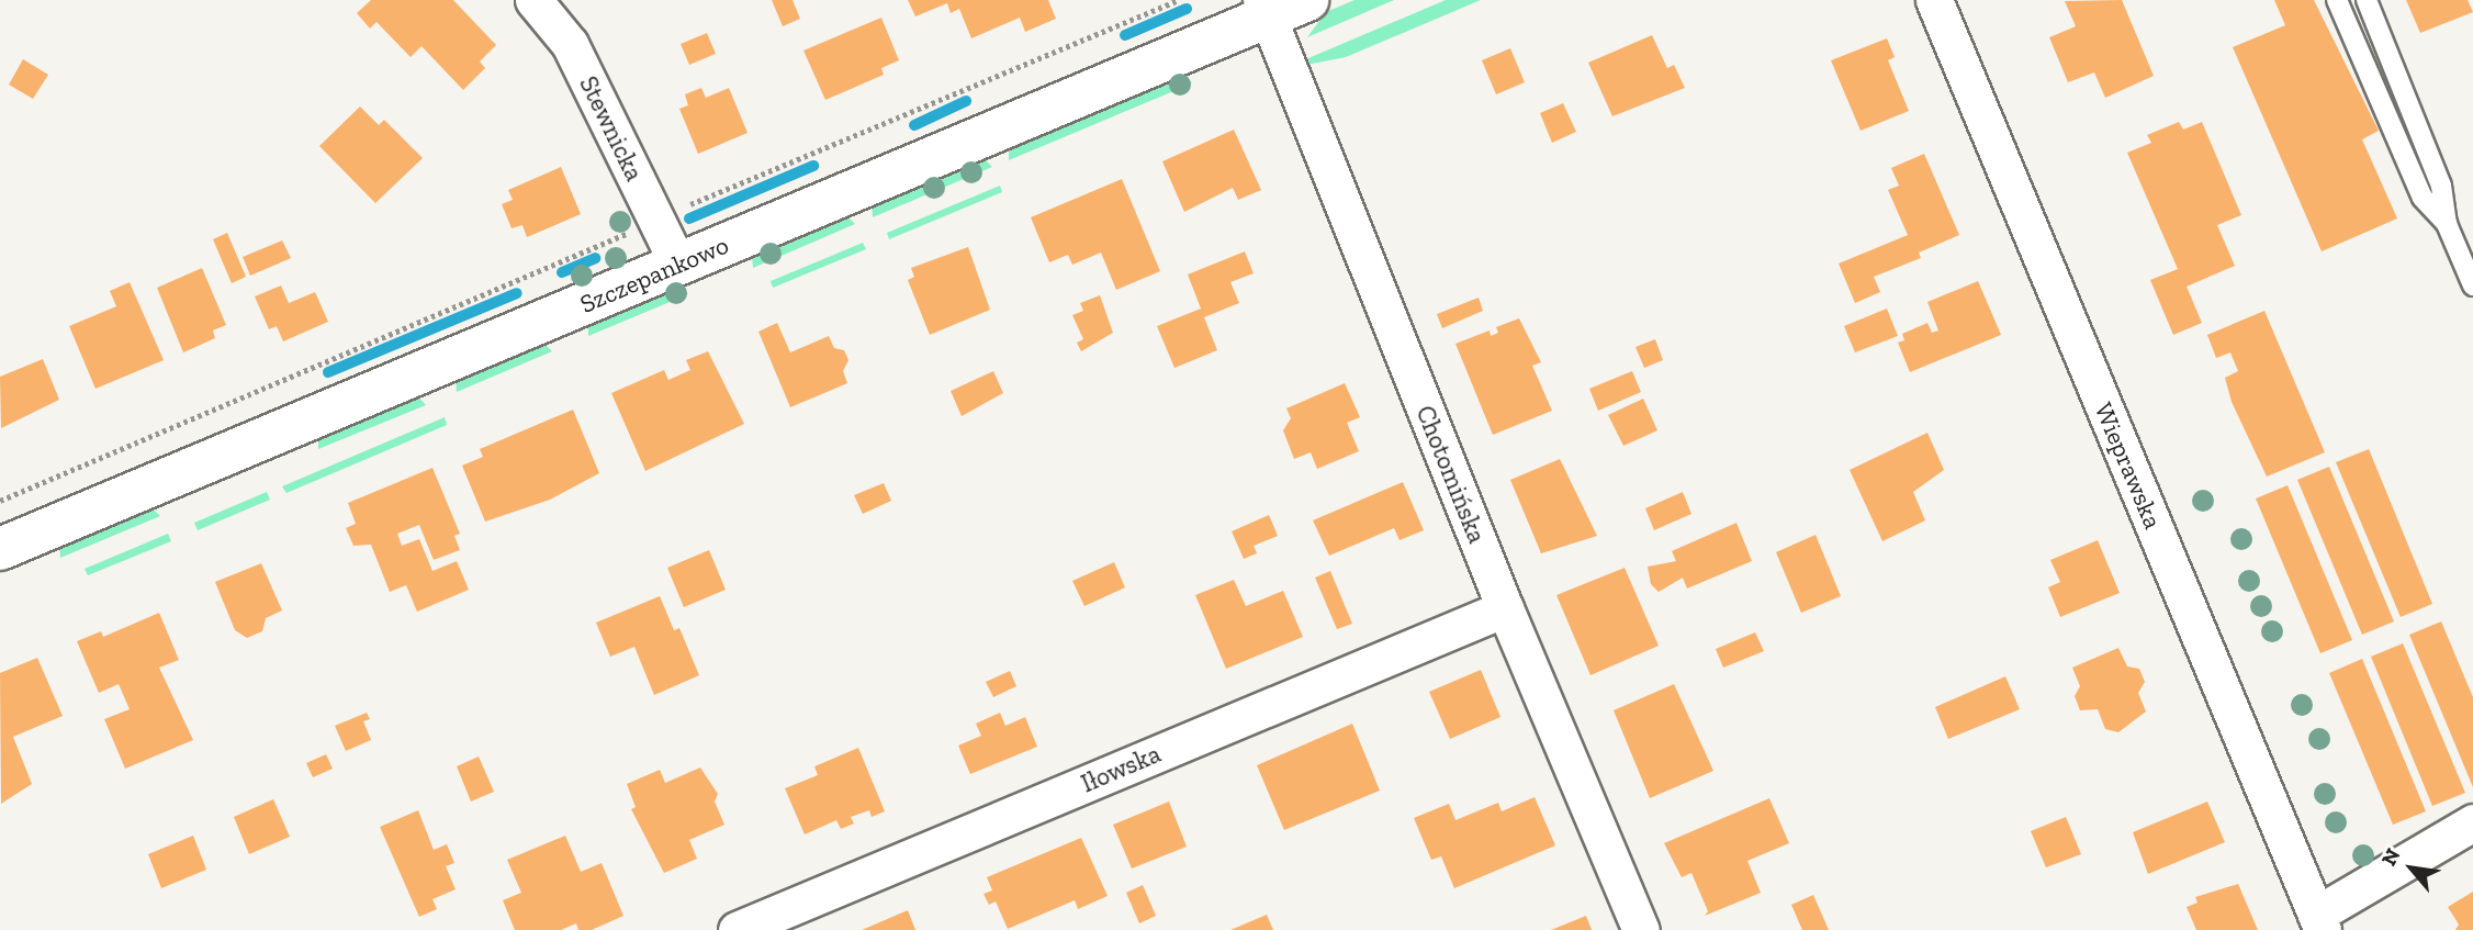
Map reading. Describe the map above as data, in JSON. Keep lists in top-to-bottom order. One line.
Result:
{"streets":{"street":["Stewnicka","Szczepankowo","Wieprawska","Chotomińska","Iłowska"]},"crossings":[["Stewnicka","Szczepankowo"],["Szczepankowo","Chotomińska"],["Chotomińska","Iłowska"]],"north":"top left"}
